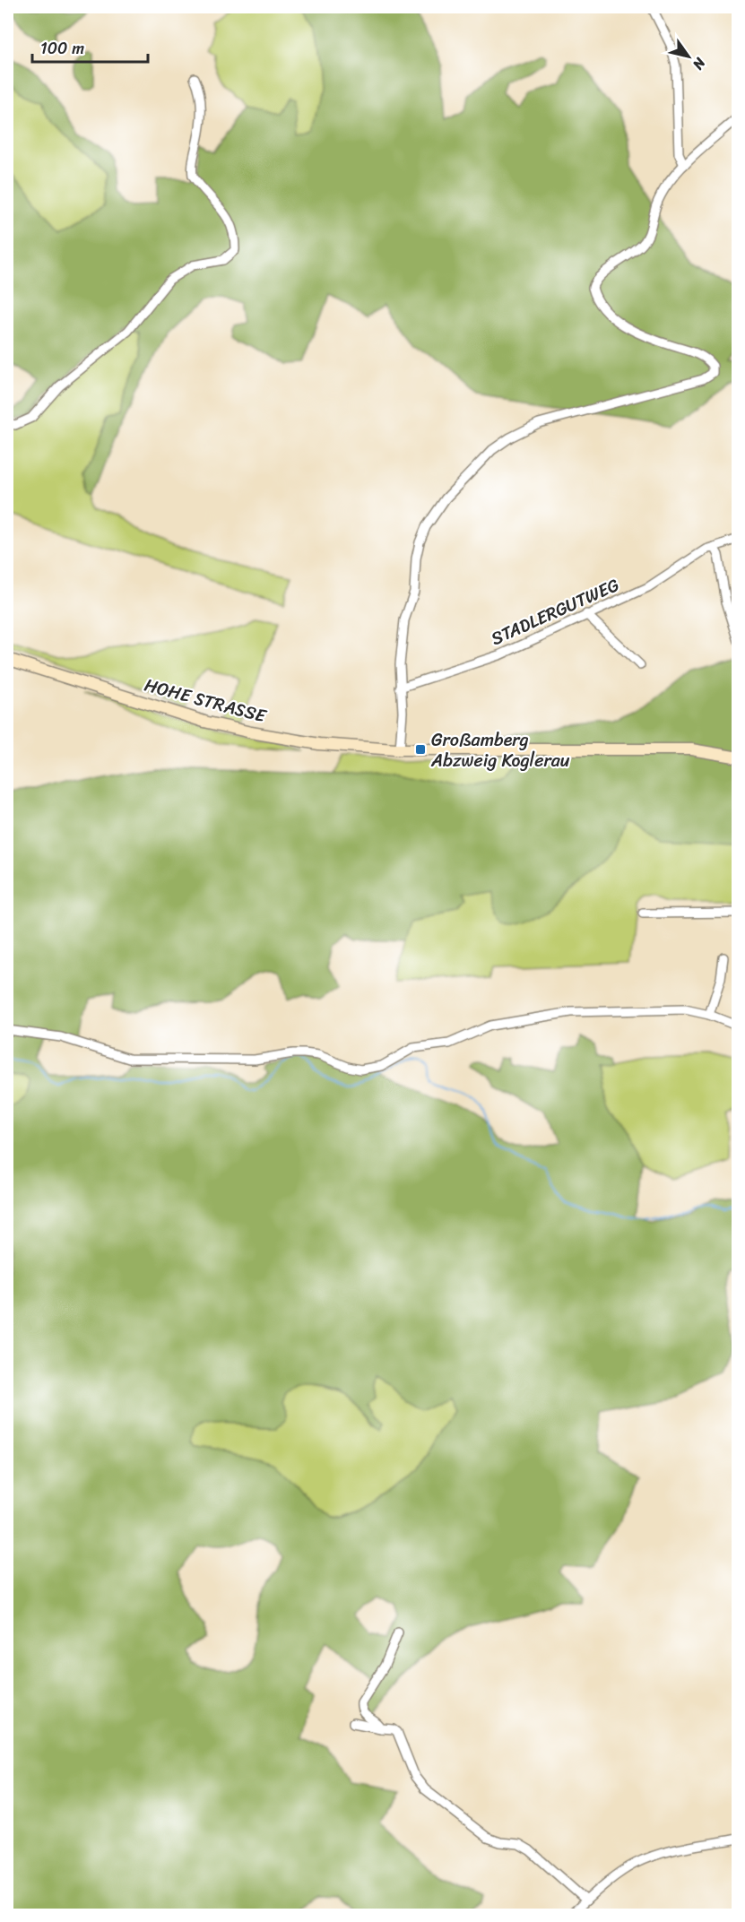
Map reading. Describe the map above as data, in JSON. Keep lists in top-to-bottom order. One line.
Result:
{"streets":{"main road":["HOHE STRASSE"],"street":["STADLERGUTWEG"]},"places":{"transit":["Großamberg Abzweig Koglerau"]},"scale_bar":"100 m","north":"bottom right"}
